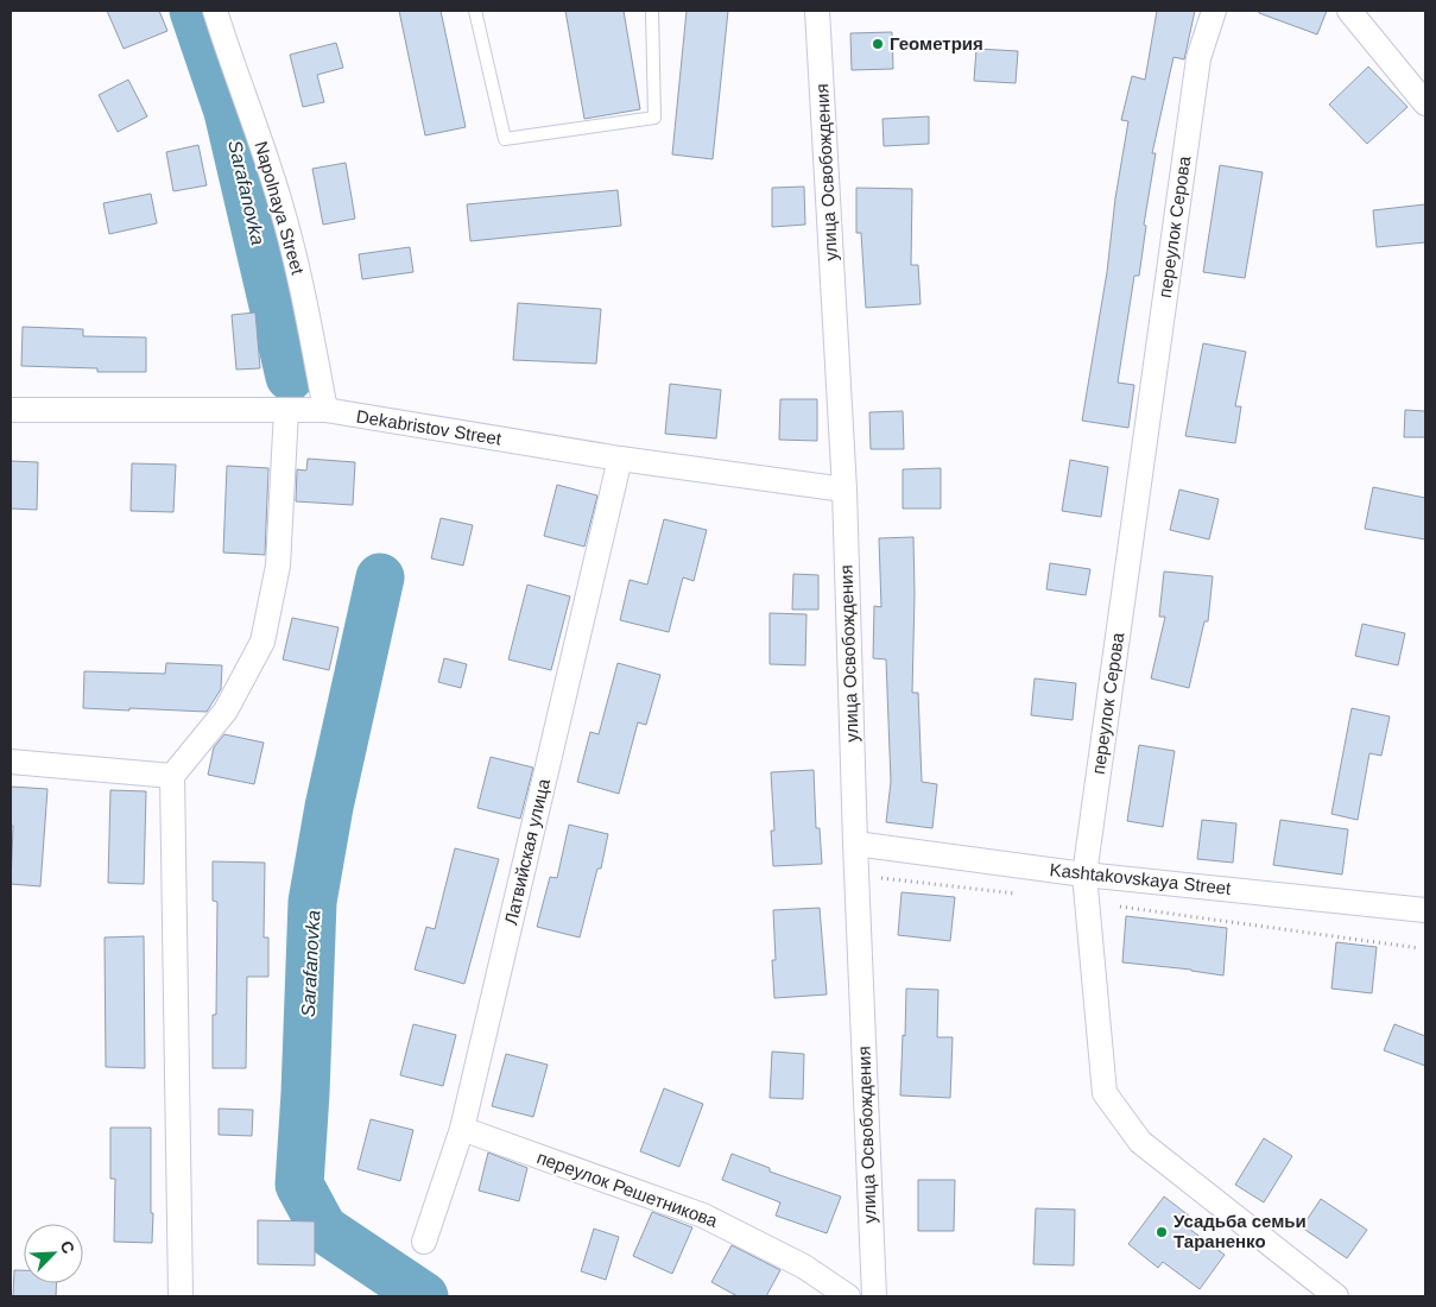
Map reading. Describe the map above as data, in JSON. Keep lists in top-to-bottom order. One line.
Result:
{"streets":{"street":["улица Освобождения","Napolnaya Street","переулок Серова","Dekabristov Street","Латвийская улица","Kashtakovskaya Street","переулок Решетникова"]},"crossings":[["улица Освобождения","Dekabristov Street"],["улица Освобождения","Kashtakovskaya Street"],["Napolnaya Street","Dekabristov Street"],["переулок Серова","Kashtakovskaya Street"],["Dekabristov Street","Латвийская улица"],["Латвийская улица","переулок Решетникова"]],"water":["Sarafanovka"],"places":["Геометрия","Усадьба семьи Тараненко"],"north":"top right"}
